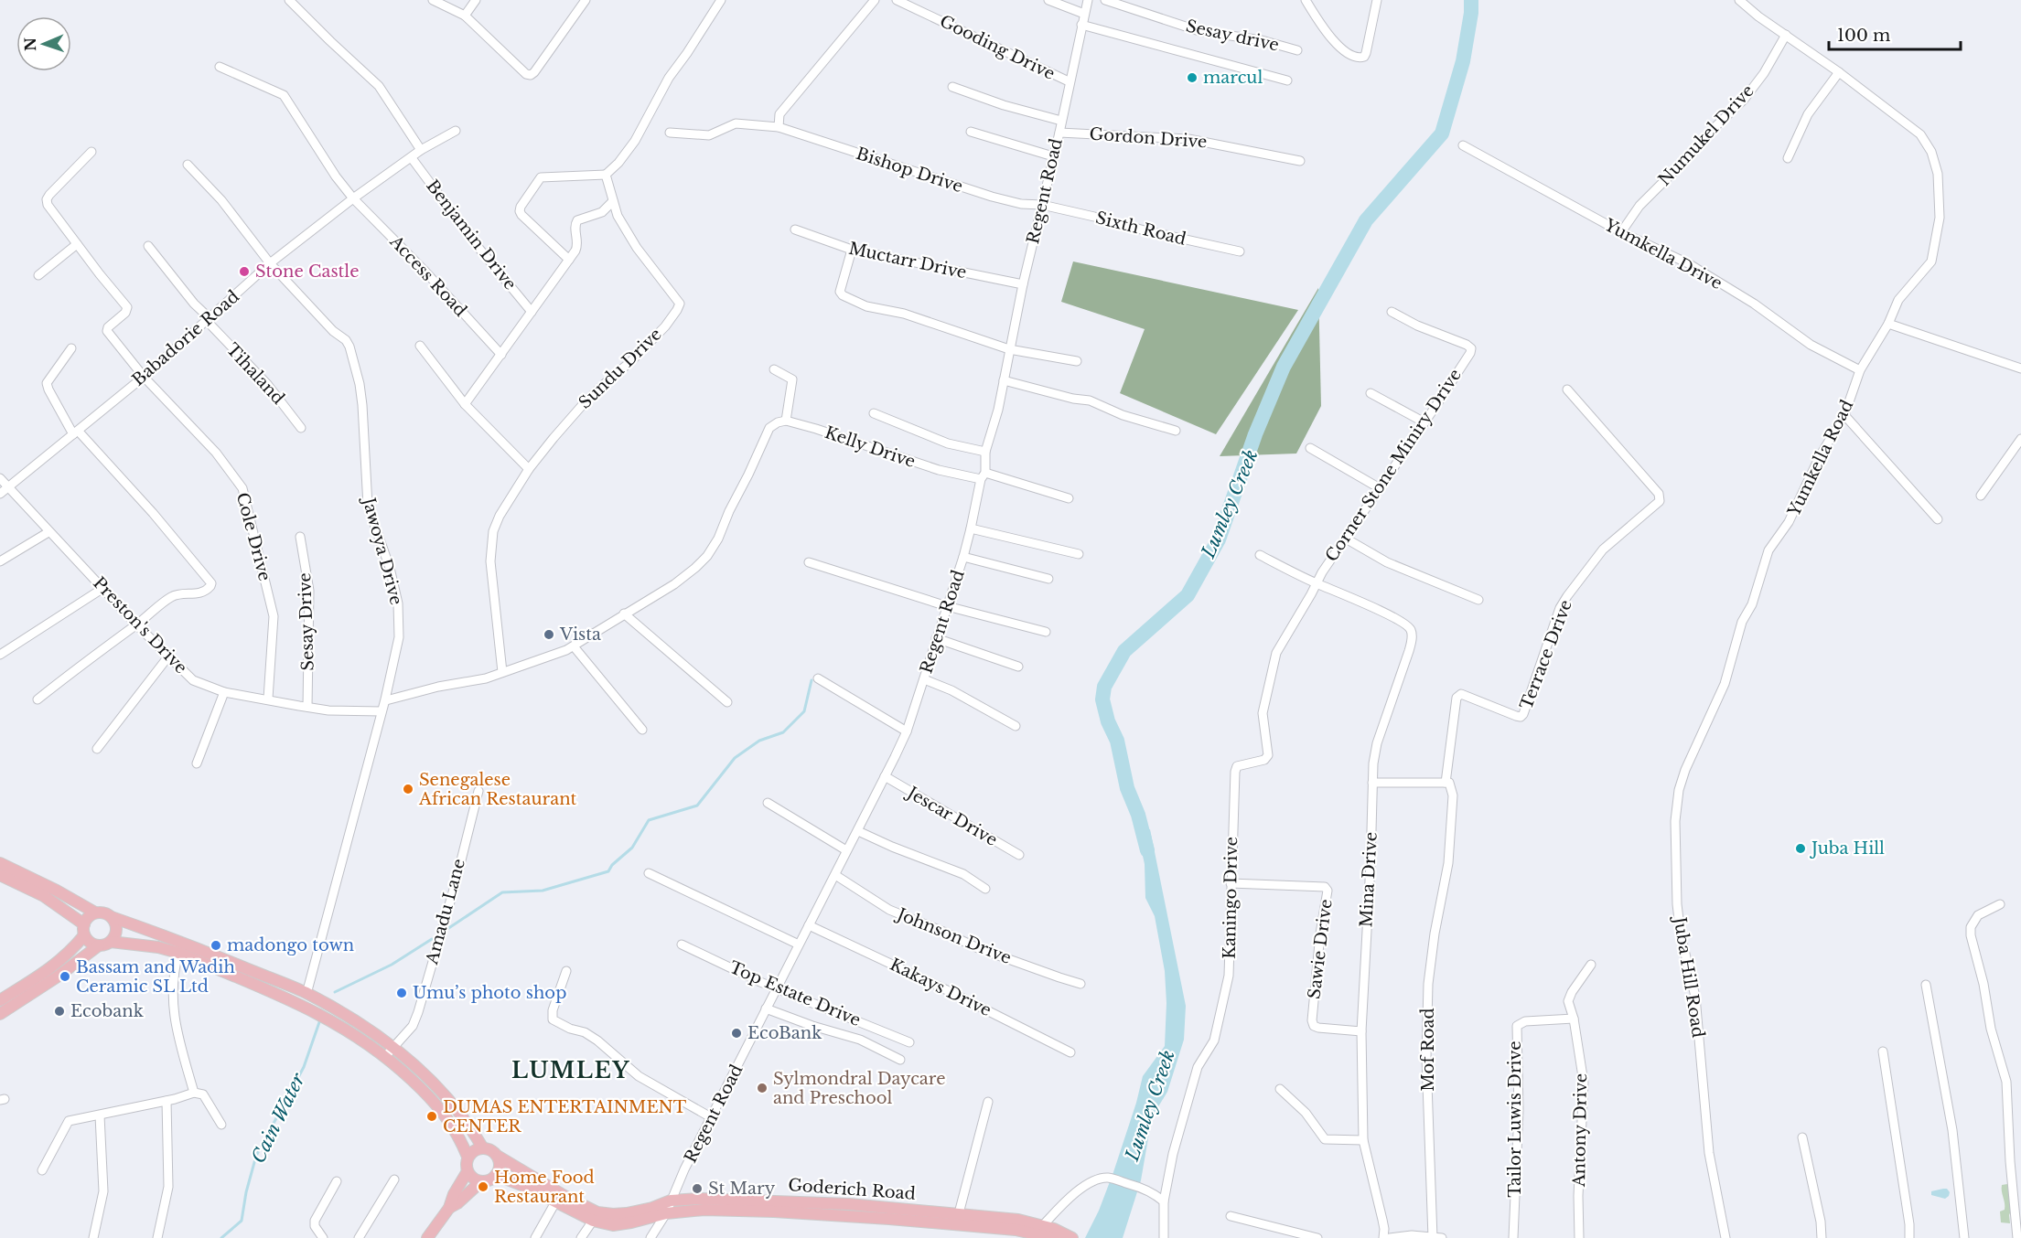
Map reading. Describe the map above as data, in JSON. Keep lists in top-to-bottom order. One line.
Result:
{"streets":{"main road":["Goderich Road"],"street":["Sesay drive","Gooding Drive","Numukel Drive","Gordon Drive","Bishop Drive","Regent Road","Sixth Road","Benjamin Drive","Yumkella Drive","Muctarr Drive","Access Road","Babadorie Road","Sundu Drive","Tihaland","Kelly Drive","Yumkella Road","Corner Stone Miniry Drive","Cole Drive","Jawoya Drive","Sesay Drive","Preston's Drive","Terrace Drive","Jescar Drive","Mina Drive","Kaningo Drive","Amadu Lane","Johnson Drive","Sawie Drive","Juba Hill Road","Kakays Drive","Top Estate Drive","Mof Road","Tailor Luwis Drive","Antony Drive"]},"crossings":[["Gooding Drive","Regent Road"],["Numukel Drive","Yumkella Drive"],["Numukel Drive","Yumkella Road"],["Gordon Drive","Regent Road"],["Bishop Drive","Regent Road"],["Bishop Drive","Sixth Road"],["Regent Road","Sixth Road"],["Regent Road","Muctarr Drive"],["Regent Road","Kelly Drive"],["Regent Road","Jescar Drive"],["Regent Road","Johnson Drive"],["Regent Road","Kakays Drive"],["Regent Road","Top Estate Drive"],["Regent Road","Goderich Road"],["Benjamin Drive","Babadorie Road"],["Yumkella Drive","Yumkella Road"],["Access Road","Babadorie Road"],["Babadorie Road","Tihaland"],["Babadorie Road","Cole Drive"],["Babadorie Road","Jawoya Drive"],["Babadorie Road","Preston's Drive"],["Yumkella Road","Juba Hill Road"],["Corner Stone Miniry Drive","Mina Drive"],["Corner Stone Miniry Drive","Kaningo Drive"],["Cole Drive","Preston's Drive"],["Jawoya Drive","Preston's Drive"],["Sesay Drive","Preston's Drive"],["Terrace Drive","Mof Road"],["Mina Drive","Kaningo Drive"],["Mina Drive","Sawie Drive"],["Kaningo Drive","Sawie Drive"],["Tailor Luwis Drive","Antony Drive"]],"districts":["LUMLEY"],"water":["Lumley Creek","Cain Water"],"places":["marcul","Stone Castle","Vista","Senegalese African Restaurant","Juba Hill","madongo town","Bassam and Wadih Ceramic SL Ltd","Umu’s photo shop","Ecobank","EcoBank","Sylmondral Daycare and Preschool","DUMAS ENTERTAINMENT CENTER","Home Food Restaurant","St Mary"],"scale_bar":"100 m","north":"left"}
